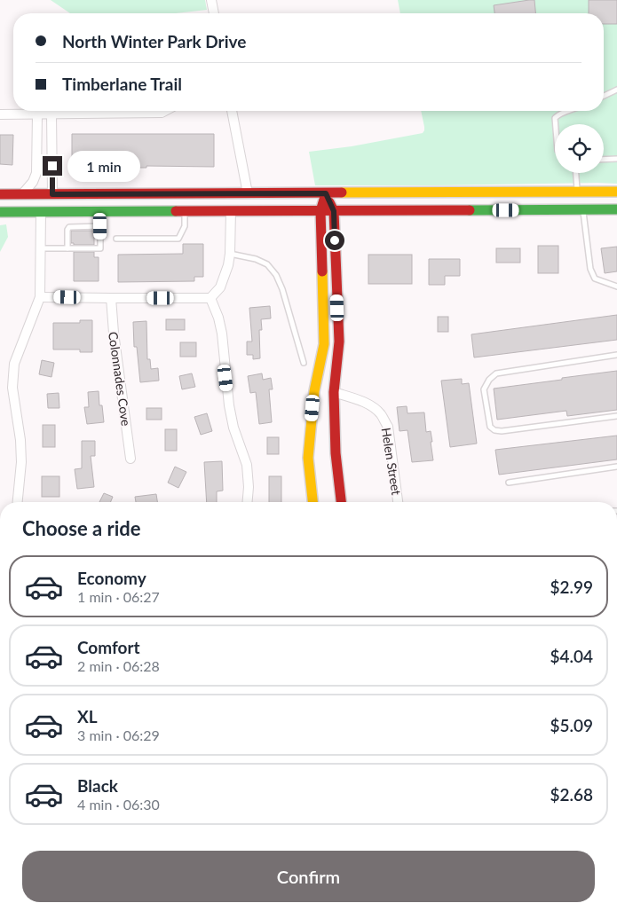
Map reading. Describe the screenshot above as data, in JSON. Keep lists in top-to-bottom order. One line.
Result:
{"streets":{"street":["Colonnades Cove","Helen Street"]},"page":{"banner":["North Winter Park Drive","Timberlane Trail"],"bubble":"1 min","heading":"Choose a ride","list":[{"name":"Economy","note":"1 min · 06:27","value":"$2.99"},{"name":"Comfort","note":"2 min · 06:28","value":"$4.04"},{"name":"XL","note":"3 min · 06:29","value":"$5.09"},{"name":"Black","note":"4 min · 06:30","value":"$2.68"}],"buttons":"Confirm"}}
